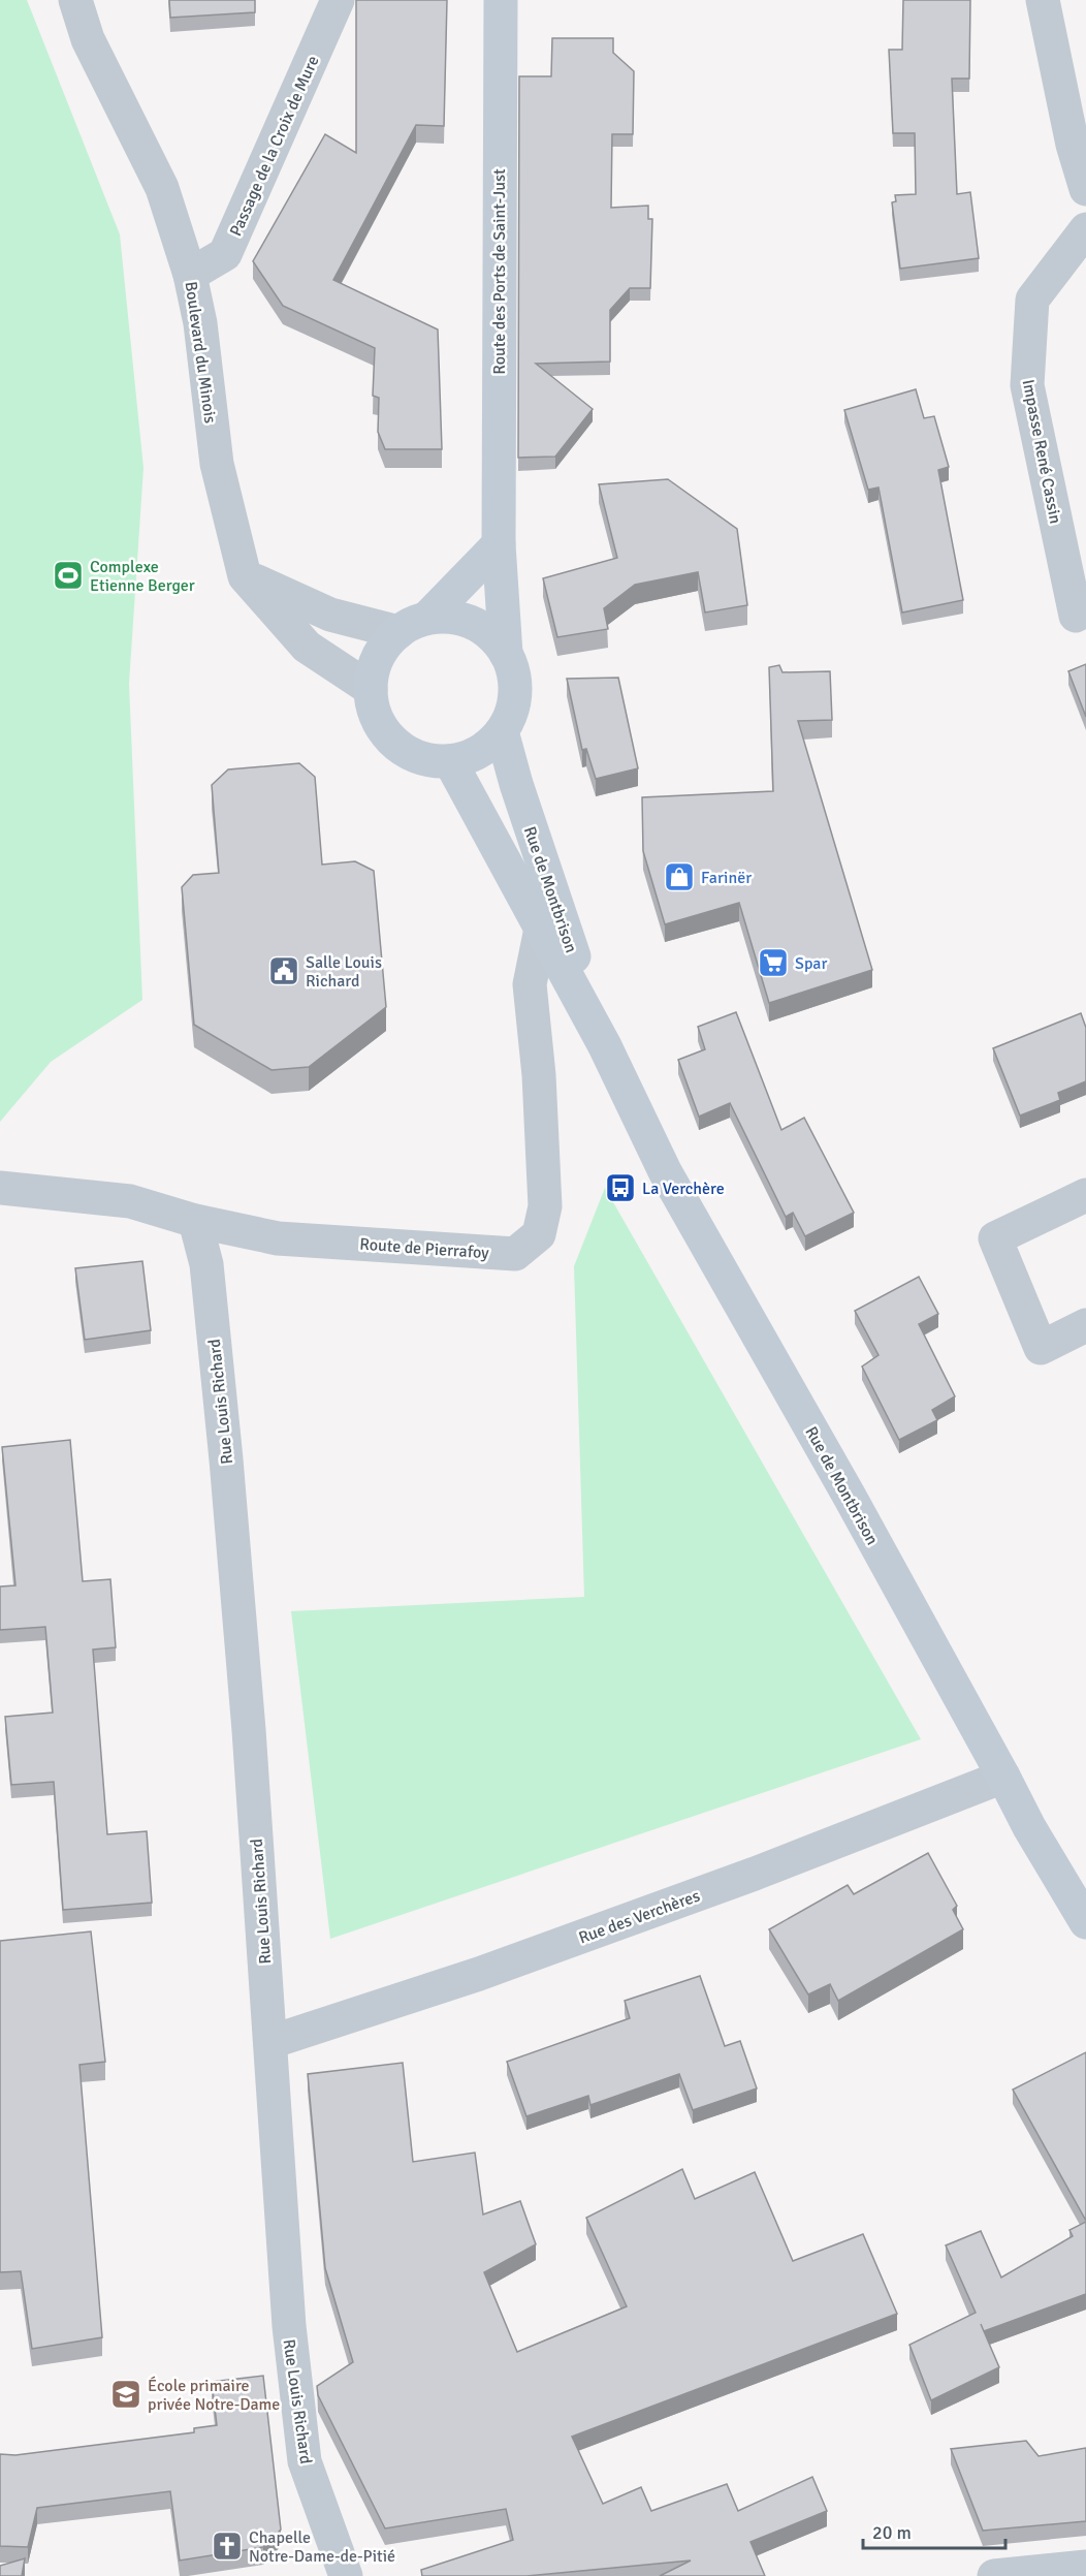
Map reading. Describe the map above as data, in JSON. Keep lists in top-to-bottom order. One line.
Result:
{"streets":{"main road":["Route des Ports de Saint-Just","Rue de Montbrison"],"street":["Passage de la Croix de Mure","Boulevard du Minois","Impasse René Cassin","Route de Pierrafoy","Rue Louis Richard","Rue des Verchères"]},"crossings":[["Passage de la Croix de Mure","Boulevard du Minois"],["Route des Ports de Saint-Just","Boulevard du Minois"],["Route des Ports de Saint-Just","Rue de Montbrison"],["Boulevard du Minois","Rue de Montbrison"],["Rue de Montbrison","Route de Pierrafoy"],["Rue de Montbrison","Rue des Verchères"],["Route de Pierrafoy","Rue Louis Richard"],["Rue Louis Richard","Rue des Verchères"]],"places":{"sports":["Complexe Etienne Berger"],"shop":["Farinër"],"supermarket":["Spar"],"public building":["Salle Louis Richard"],"bus stop":["La Verchère"],"school or university":["École primaire privée Notre-Dame"],"church":["Chapelle Notre-Dame-de-Pitié"]},"scale_bar":"20 m"}
